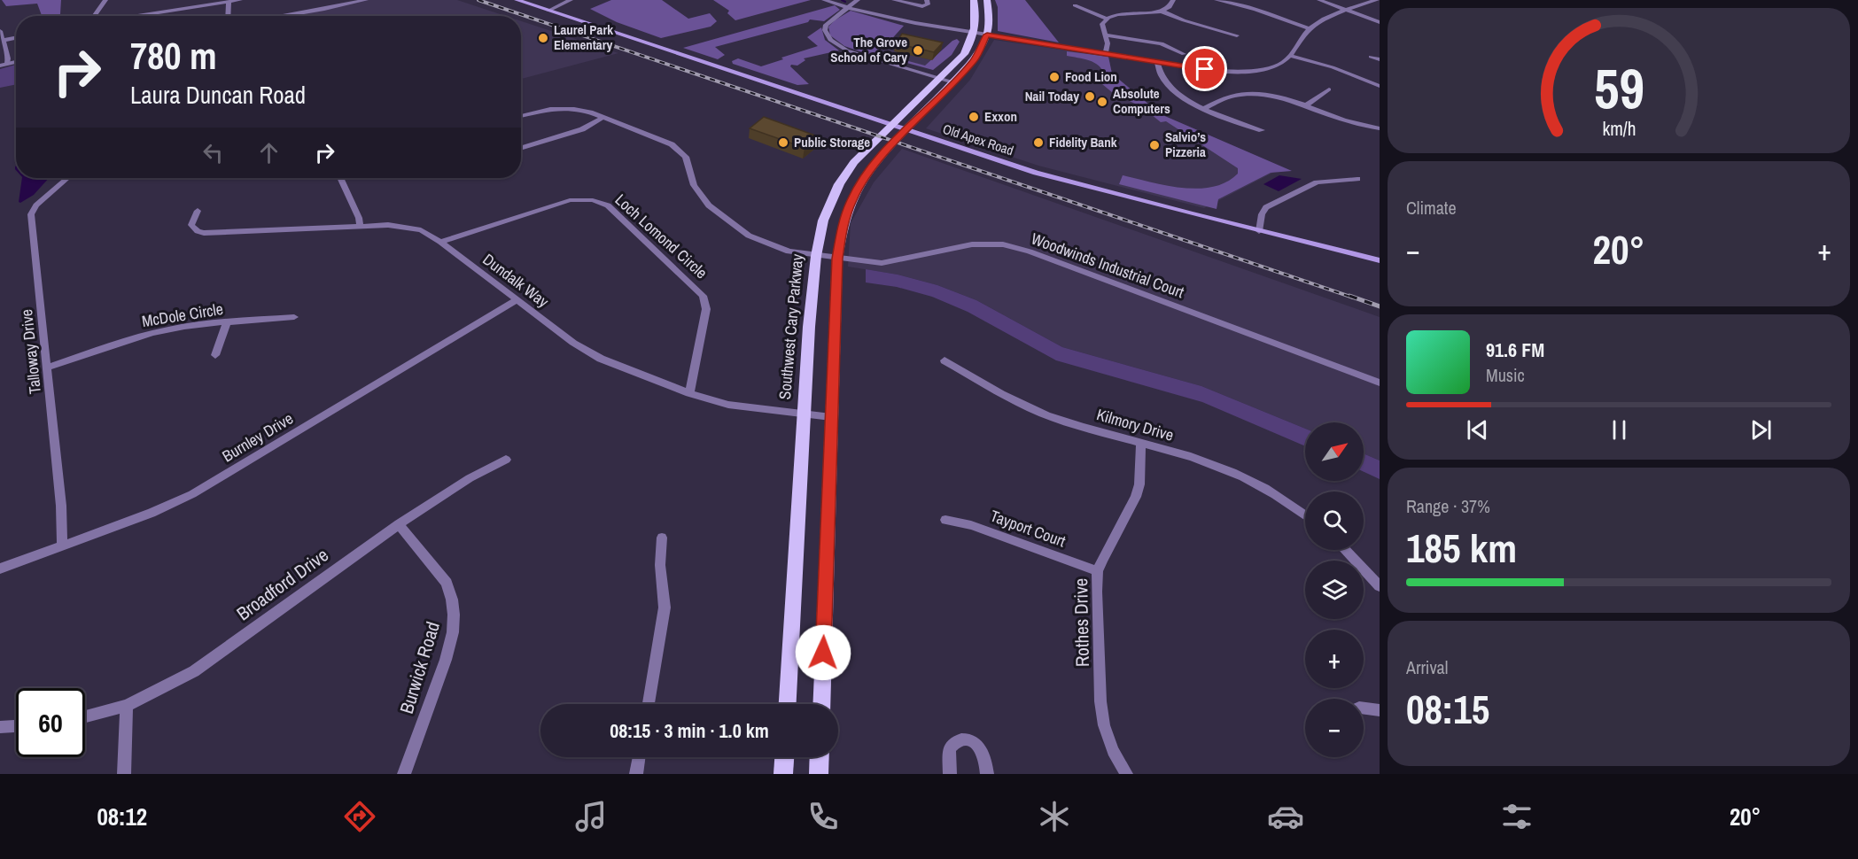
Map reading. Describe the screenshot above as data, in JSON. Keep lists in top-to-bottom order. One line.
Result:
{"streets":{"main road":["Old Apex Road","Southwest Cary Parkway"],"street":["Loch Lomond Circle","Woodwinds Industrial Court","Dundalk Way","McDole Circle","Talloway Drive","Kilmory Drive","Burnley Drive","Tayport Court","Broadford Drive","Rothes Drive","Burwick Road"]},"crossings":[["Old Apex Road","Southwest Cary Parkway"],["Loch Lomond Circle","Dundalk Way"],["Woodwinds Industrial Court","Southwest Cary Parkway"],["Dundalk Way","Southwest Cary Parkway"],["Dundalk Way","Burnley Drive"],["McDole Circle","Talloway Drive"],["Talloway Drive","Burnley Drive"],["Kilmory Drive","Rothes Drive"],["Tayport Court","Rothes Drive"],["Broadford Drive","Burwick Road"]],"places":["Laurel Park Elementary","The Grove School of Cary","Food Lion","Nail Today","Absolute Computers","Exxon","Public Storage","Fidelity Bank","Salvio’s Pizzeria"],"north":"top right","page":{"turn":["780 m","Laura Duncan Road"],"tile":["Climate",["Range · 37%","185 km"],["Arrival","08:15"]],"heat":["−","20°","+"],"song":["91.6 FM","Music"],"map_buttons":["+","−"],"limit":"60","trip":"08:15 · 3 min · 1.0 km","tabs":["08:12","20°"],"gauge":["59","km/h"]}}
